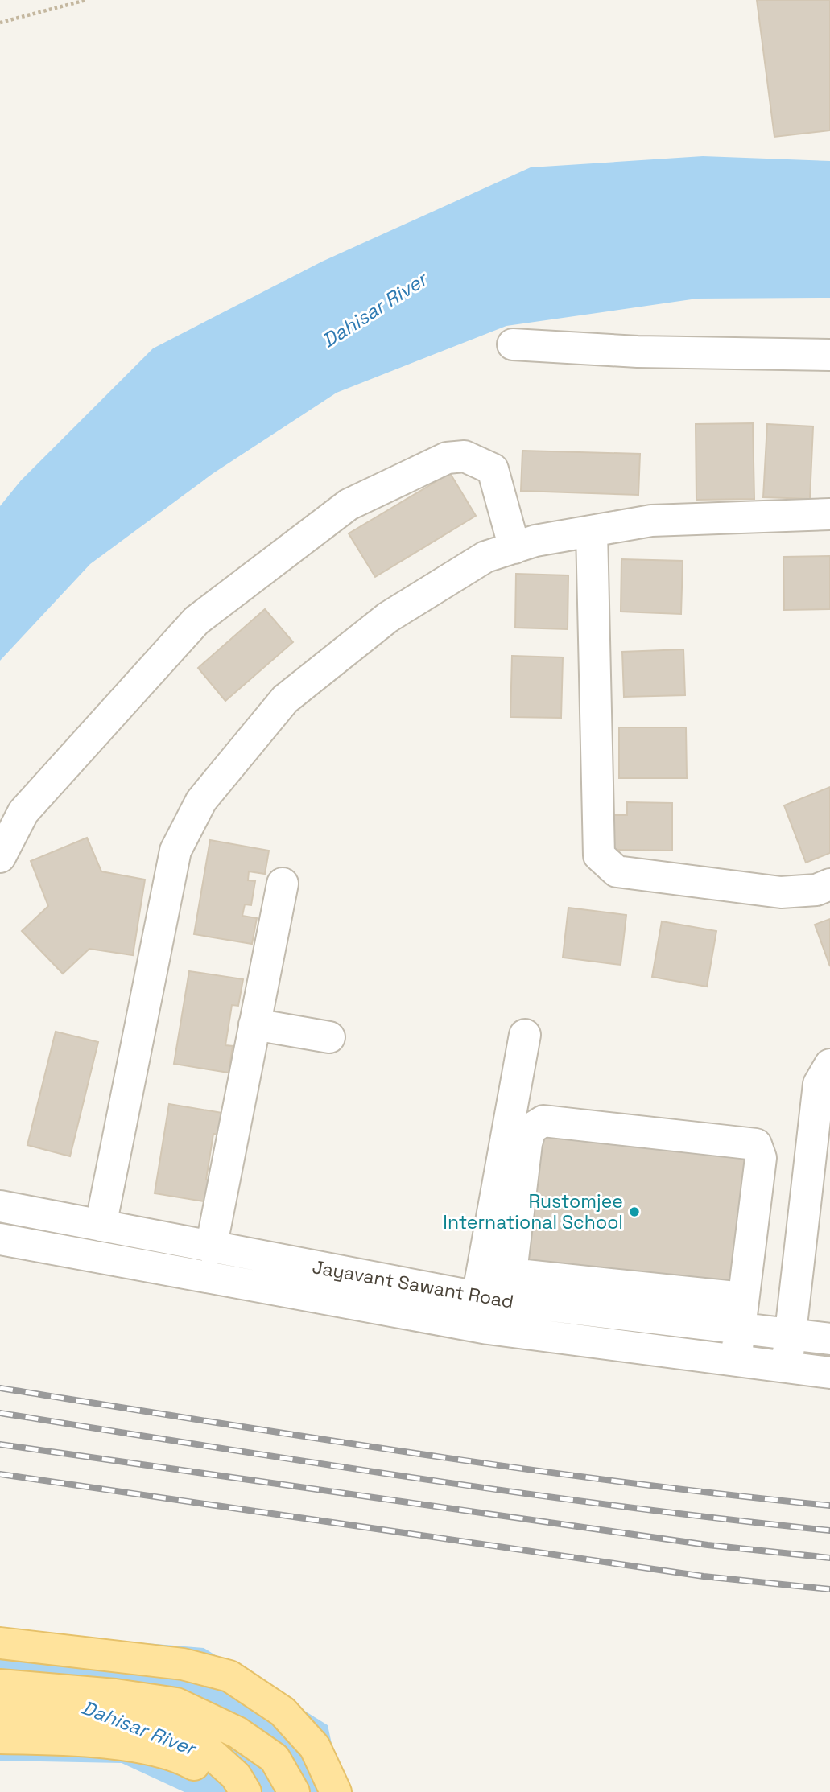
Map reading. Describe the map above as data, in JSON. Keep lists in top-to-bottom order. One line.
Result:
{"streets":{"street":["Jayavant Sawant Road"]},"water":["Dahisar River"],"places":["Rustomjee International School"]}
